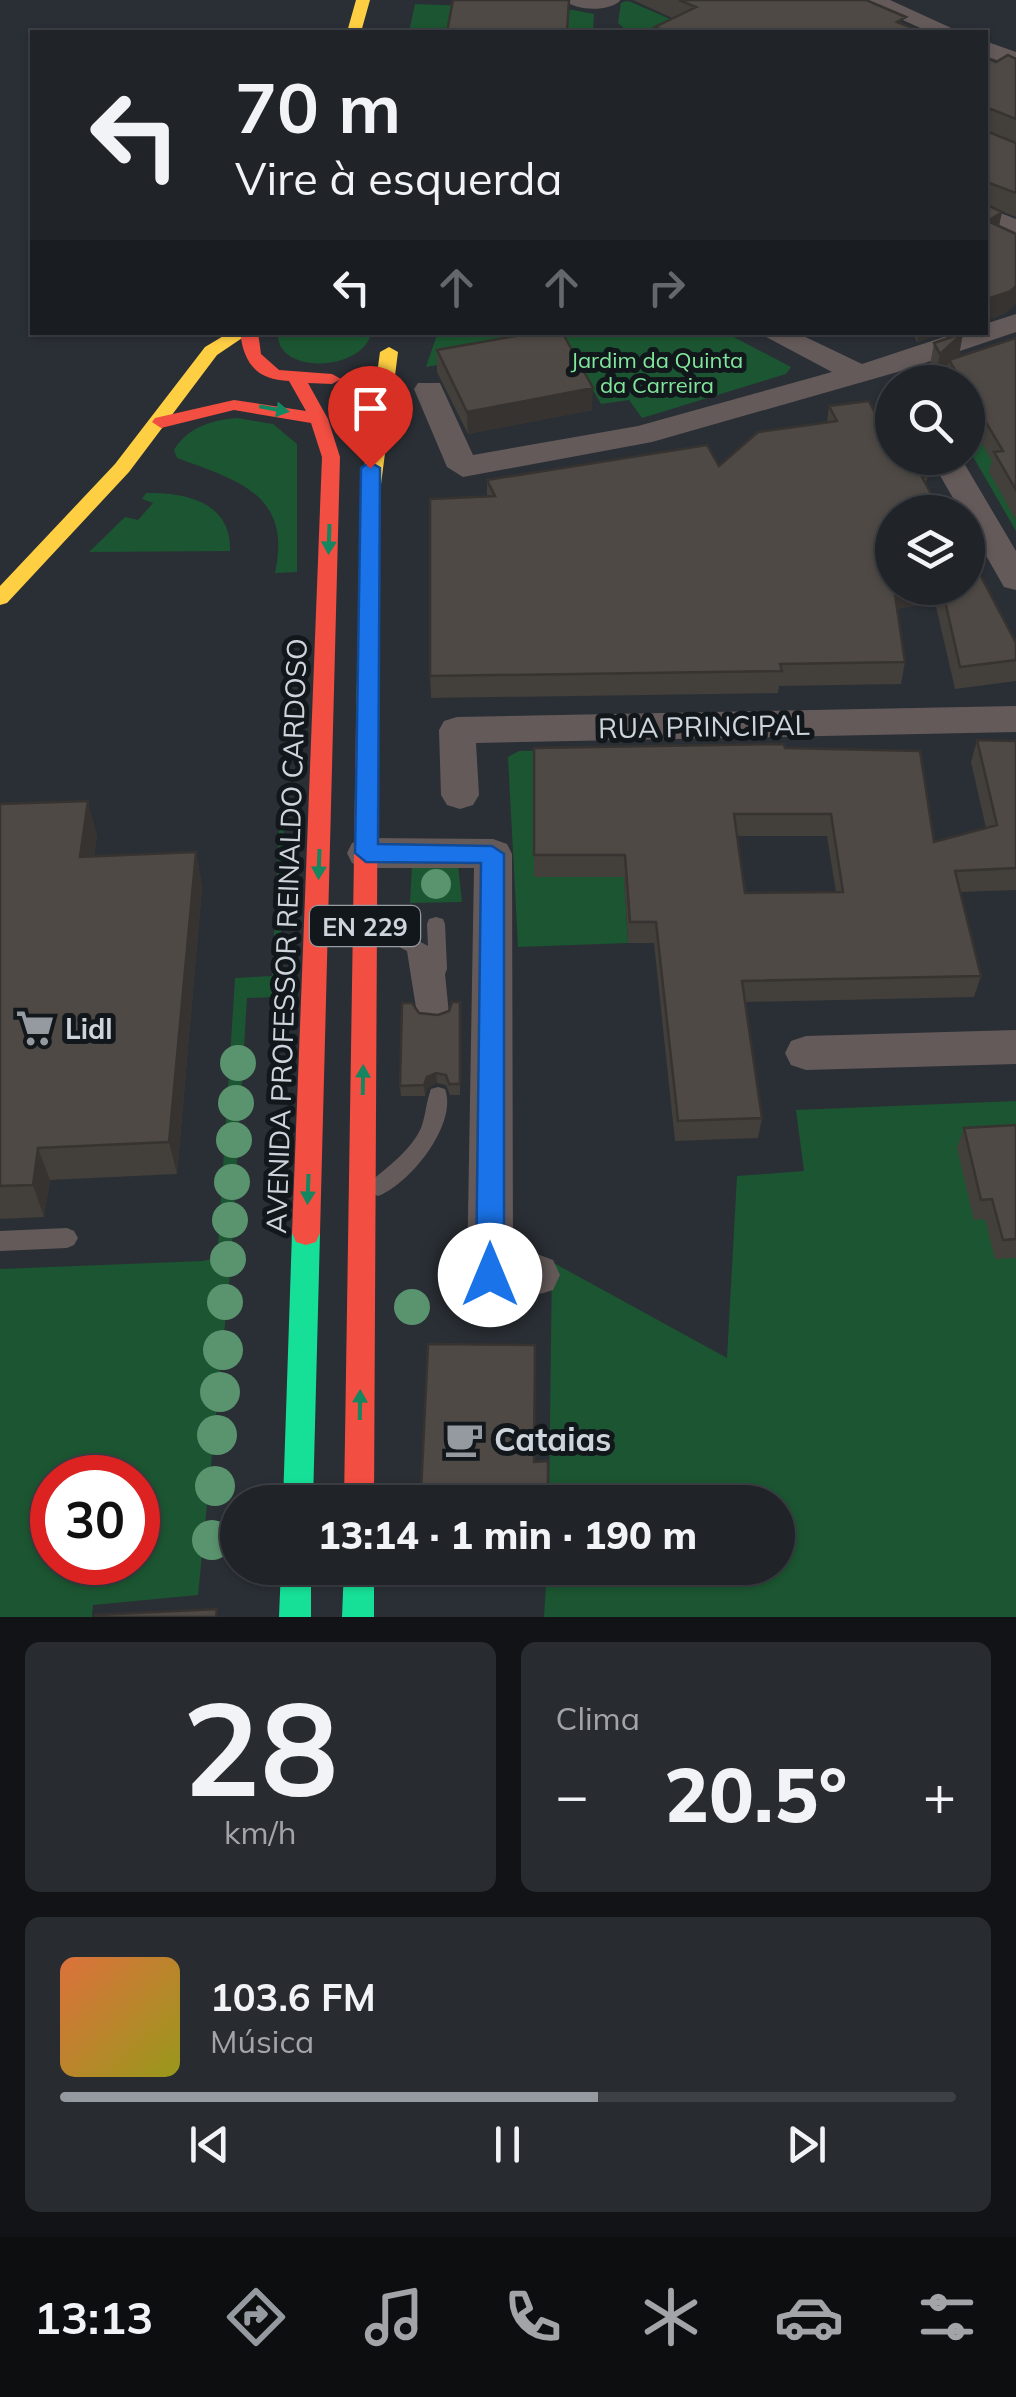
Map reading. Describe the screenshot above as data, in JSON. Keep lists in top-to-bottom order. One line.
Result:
{"streets":{"main road":["EN 229","AVENIDA PROFESSOR REINALDO CARDOSO"],"street":["RUA PRINCIPAL"]},"crossings":[["EN 229","AVENIDA PROFESSOR REINALDO CARDOSO"]],"parks":["Jardim da Quinta da Carreira"],"places":{"supermarket":["Lidl"],"cafe":["Cataias"]},"page":{"turn":["70 m","Vire à esquerda"],"limit":"30","trip":"13:14 · 1 min · 190 m","tile":[["28","km/h"],"Clima"],"heat":["−","20.5°","+"],"song":["103.6 FM","Música"],"tabs":"13:13"}}
